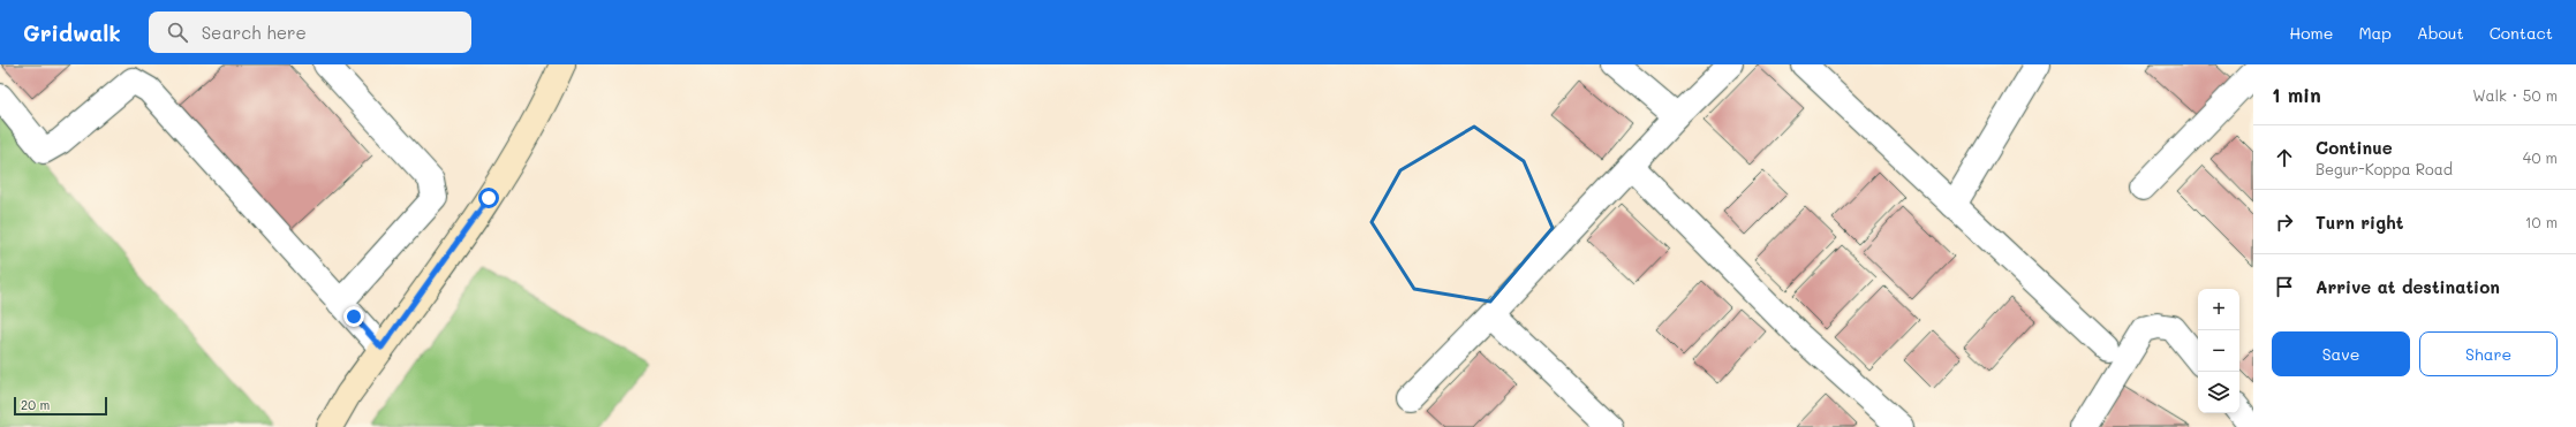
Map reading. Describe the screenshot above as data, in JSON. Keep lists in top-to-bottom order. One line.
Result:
{"scale_bar":"20 m","page":{"header":"Gridwalk","search":"Search here","nav":["Home","Map","About","Contact"],"heading":["1 min","Walk · 50 m"],"list":[["Continue","Begur-Koppa Road","40 m"],["Turn right","10 m"],"Arrive at destination"],"map_buttons":["+","−"],"buttons":["Save","Share"],"scale":"20 m"}}
